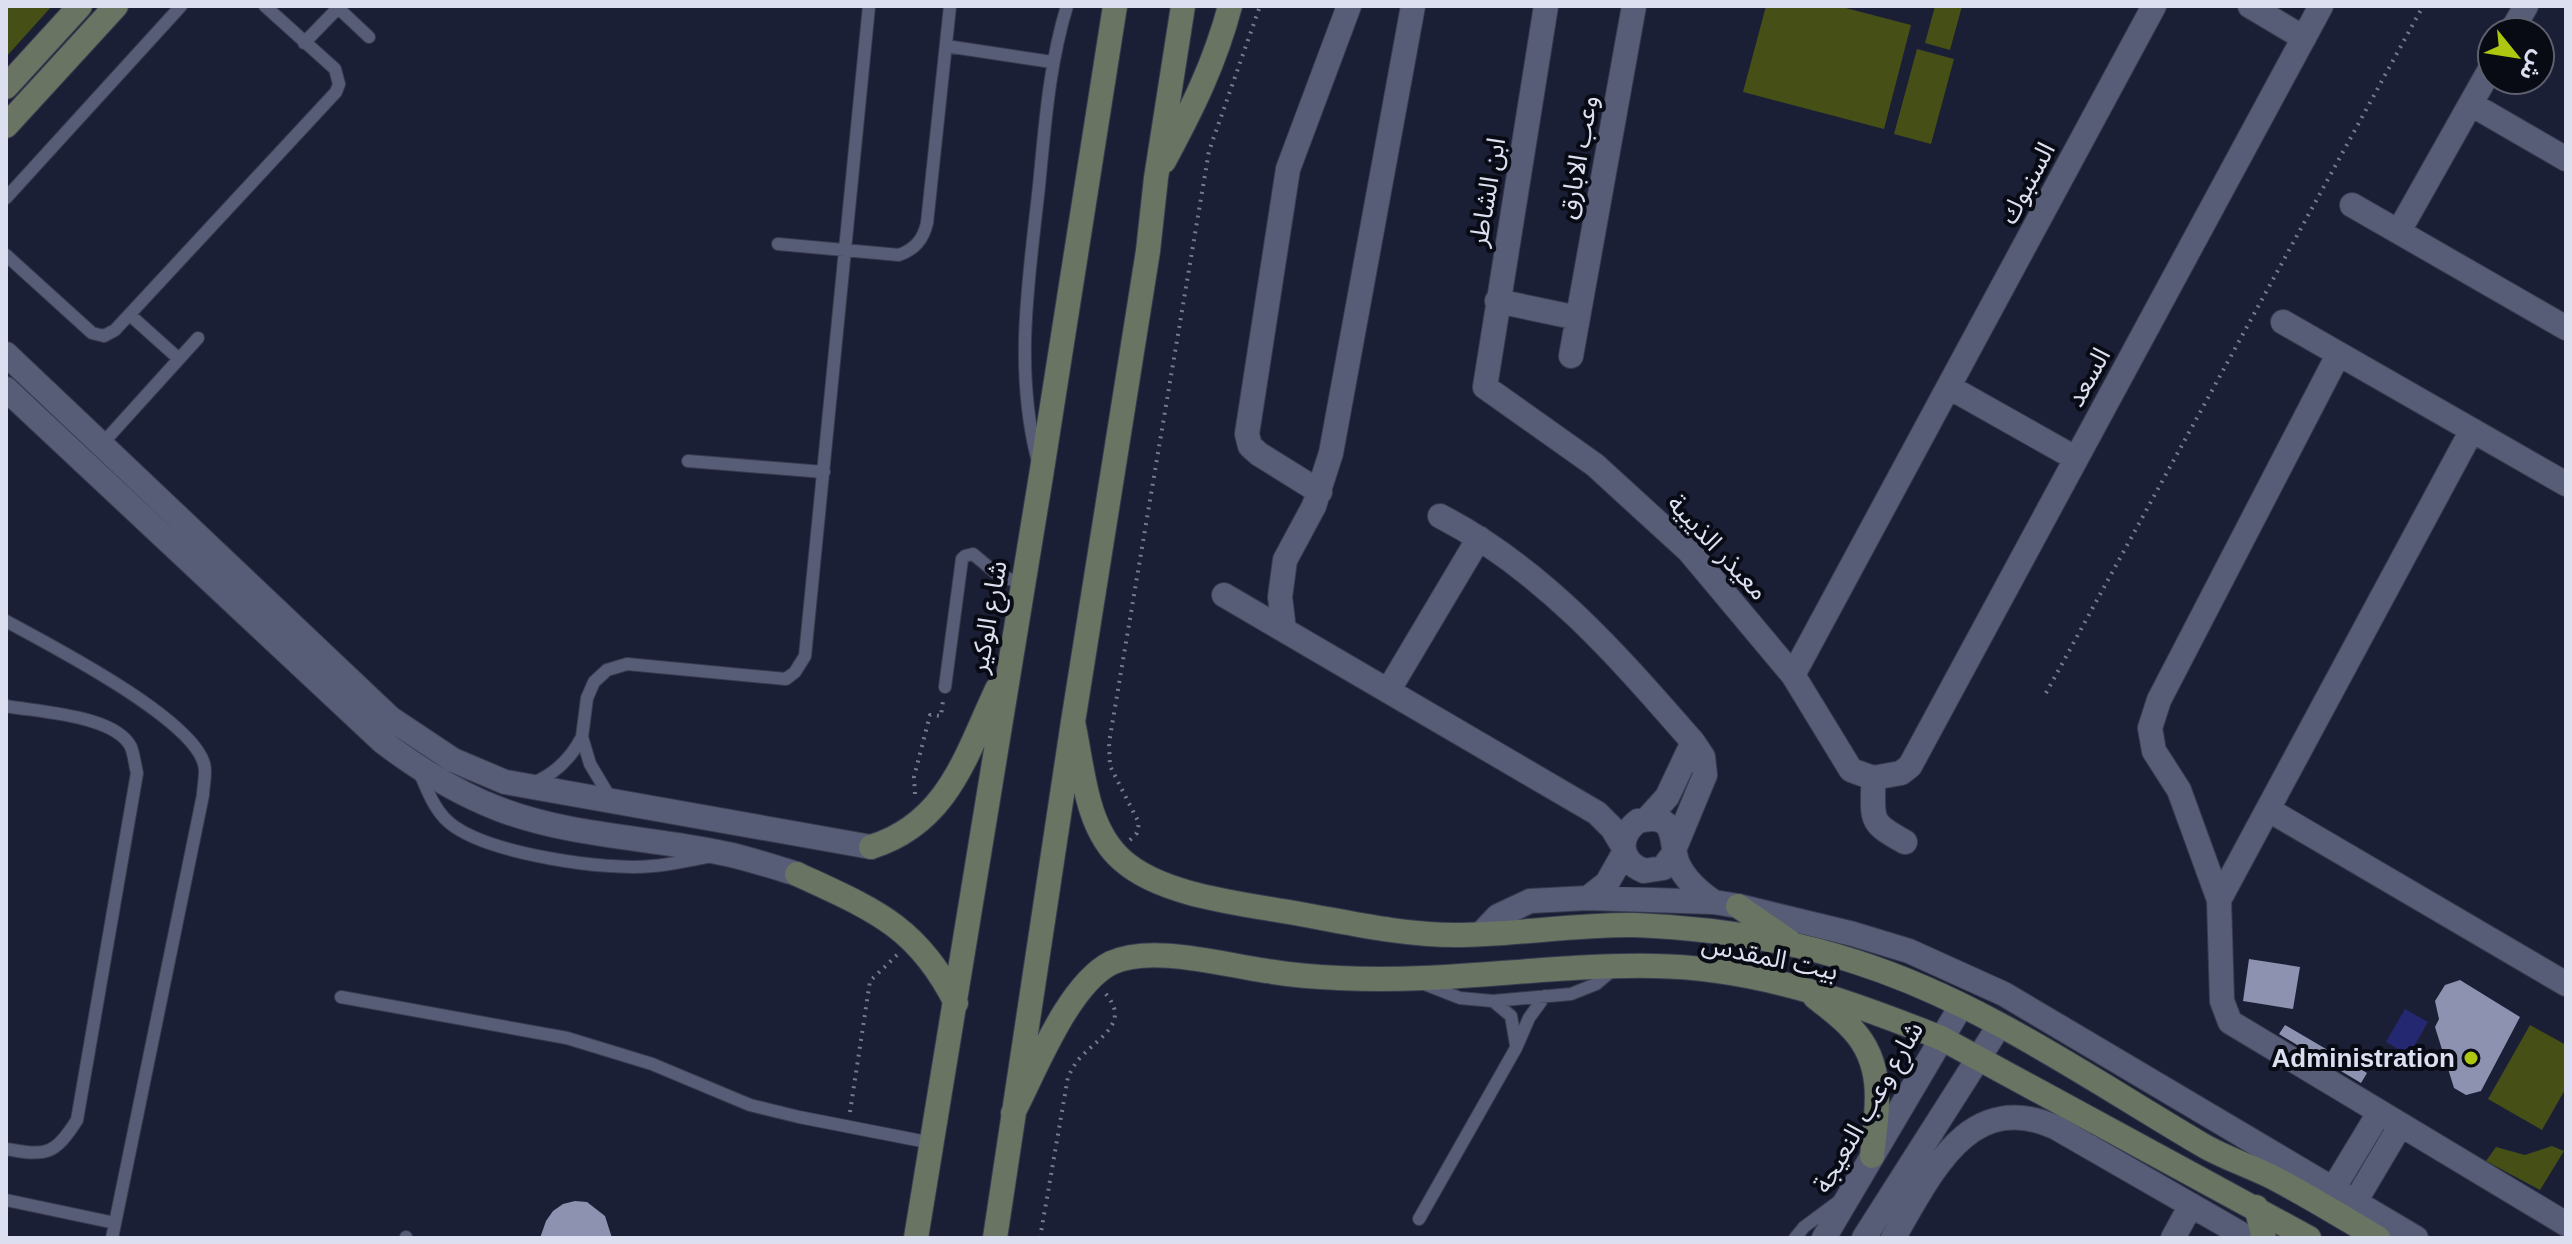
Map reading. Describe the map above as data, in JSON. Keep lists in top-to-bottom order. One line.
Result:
{"streets":{"main road":["شارع الوكير","بيت المقدس"],"street":["وعب الابارق","السنبوك","ابن الشاطر","السعد","معيذر الذيبية","شارع وعب النعيجة"]},"crossings":[["السنبوك","معيذر الذيبية"],["ابن الشاطر","معيذر الذيبية"],["السعد","معيذر الذيبية"],["بيت المقدس","شارع وعب النعيجة"]],"places":["Administration"],"north":"bottom right"}
